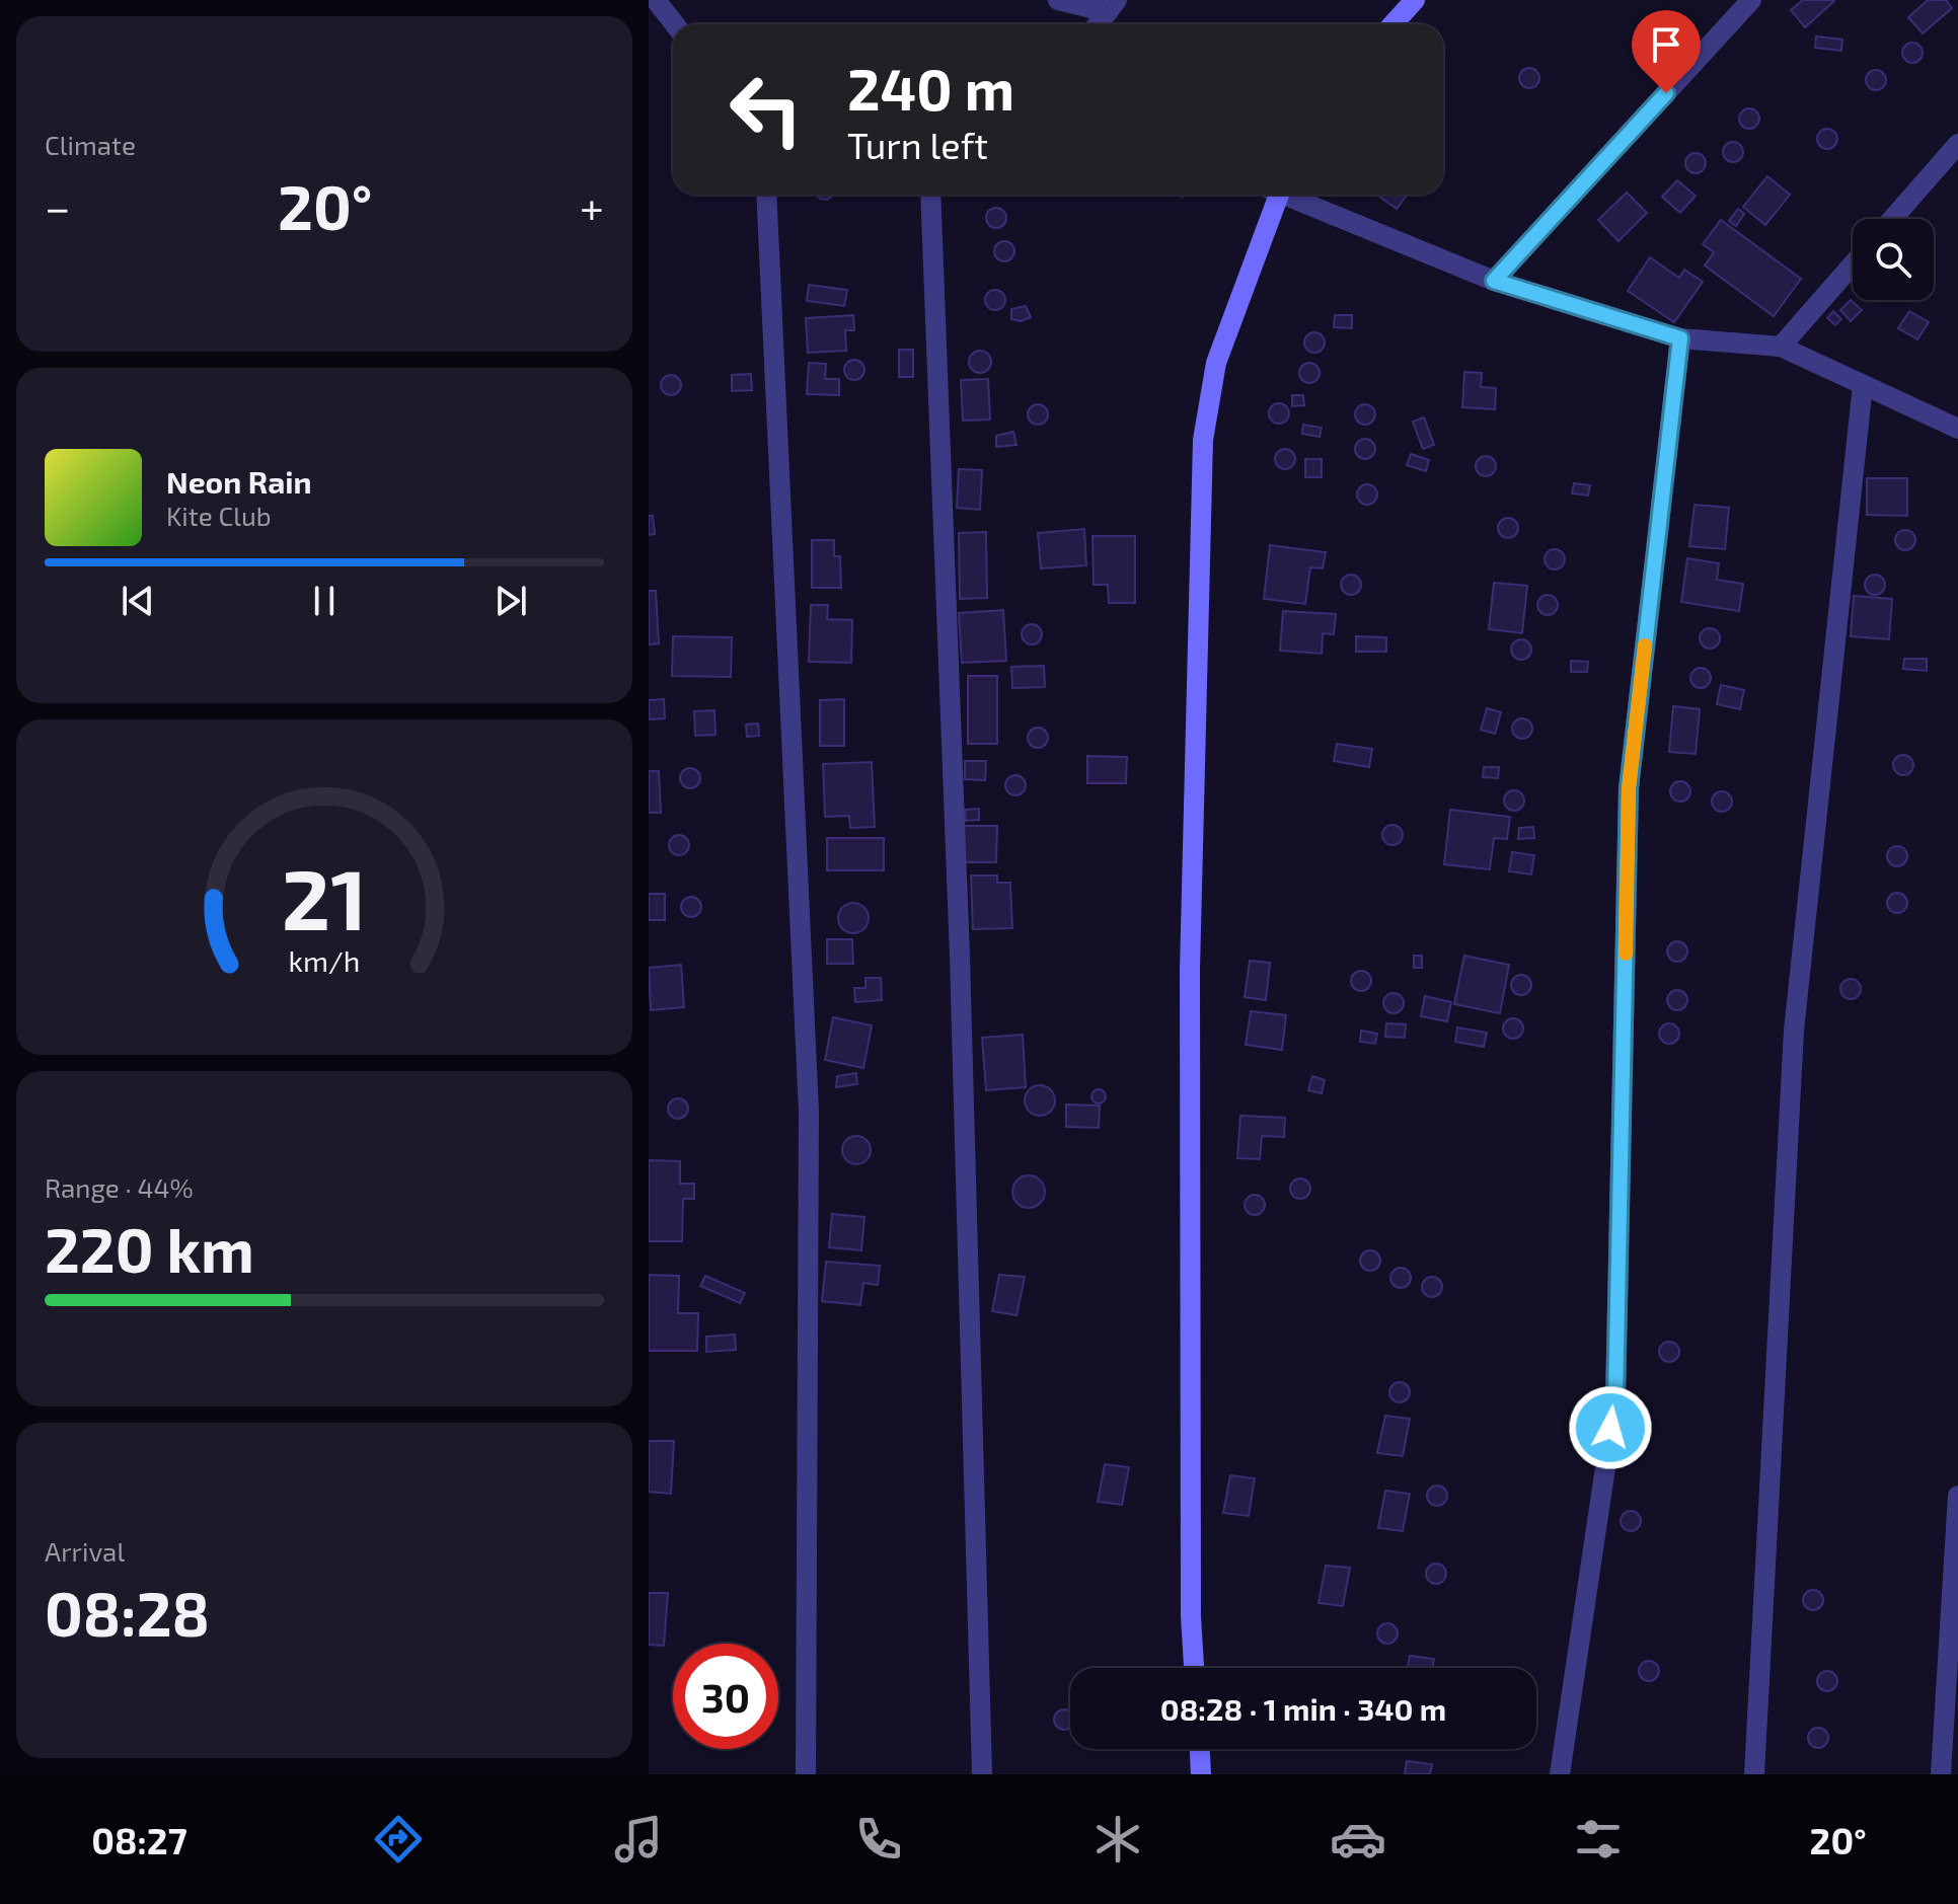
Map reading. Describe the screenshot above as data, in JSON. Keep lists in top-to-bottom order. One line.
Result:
{"page":{"tile":["Climate",["Range · 44%","220 km"],["Arrival","08:28"]],"turn":["240 m","Turn left"],"heat":["−","20°","+"],"song":["Neon Rain","Kite Club"],"limit":"30","trip":"08:28 · 1 min · 340 m","tabs":["08:27","20°"],"gauge":["21","km/h"]}}
